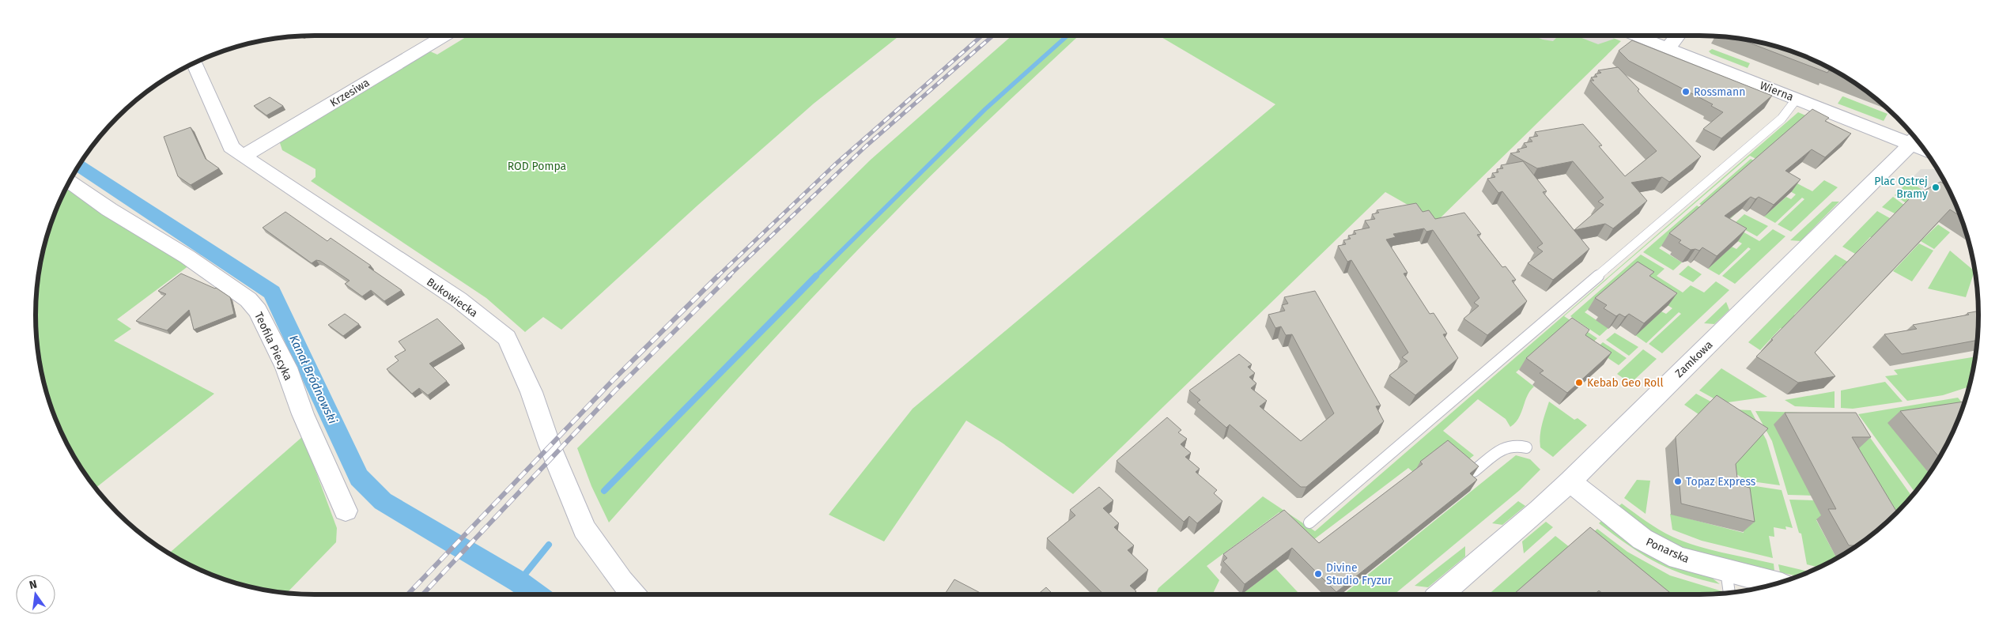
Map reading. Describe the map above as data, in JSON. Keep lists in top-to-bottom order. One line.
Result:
{"streets":{"street":["Wierna","Krzesiwa","Bukowiecka","Teofila Piecyka","Zamkowa","Ponarska"]},"crossings":[["Wierna","Zamkowa"],["Krzesiwa","Bukowiecka"],["Zamkowa","Ponarska"]],"water":["Kanał Bródnowski"],"parks":["ROD Pompa"],"places":["Rossmann","Plac Ostrej Bramy","Kebab Geo Roll","Topaz Express","Divine Studio Fryzur"],"north":"top"}
